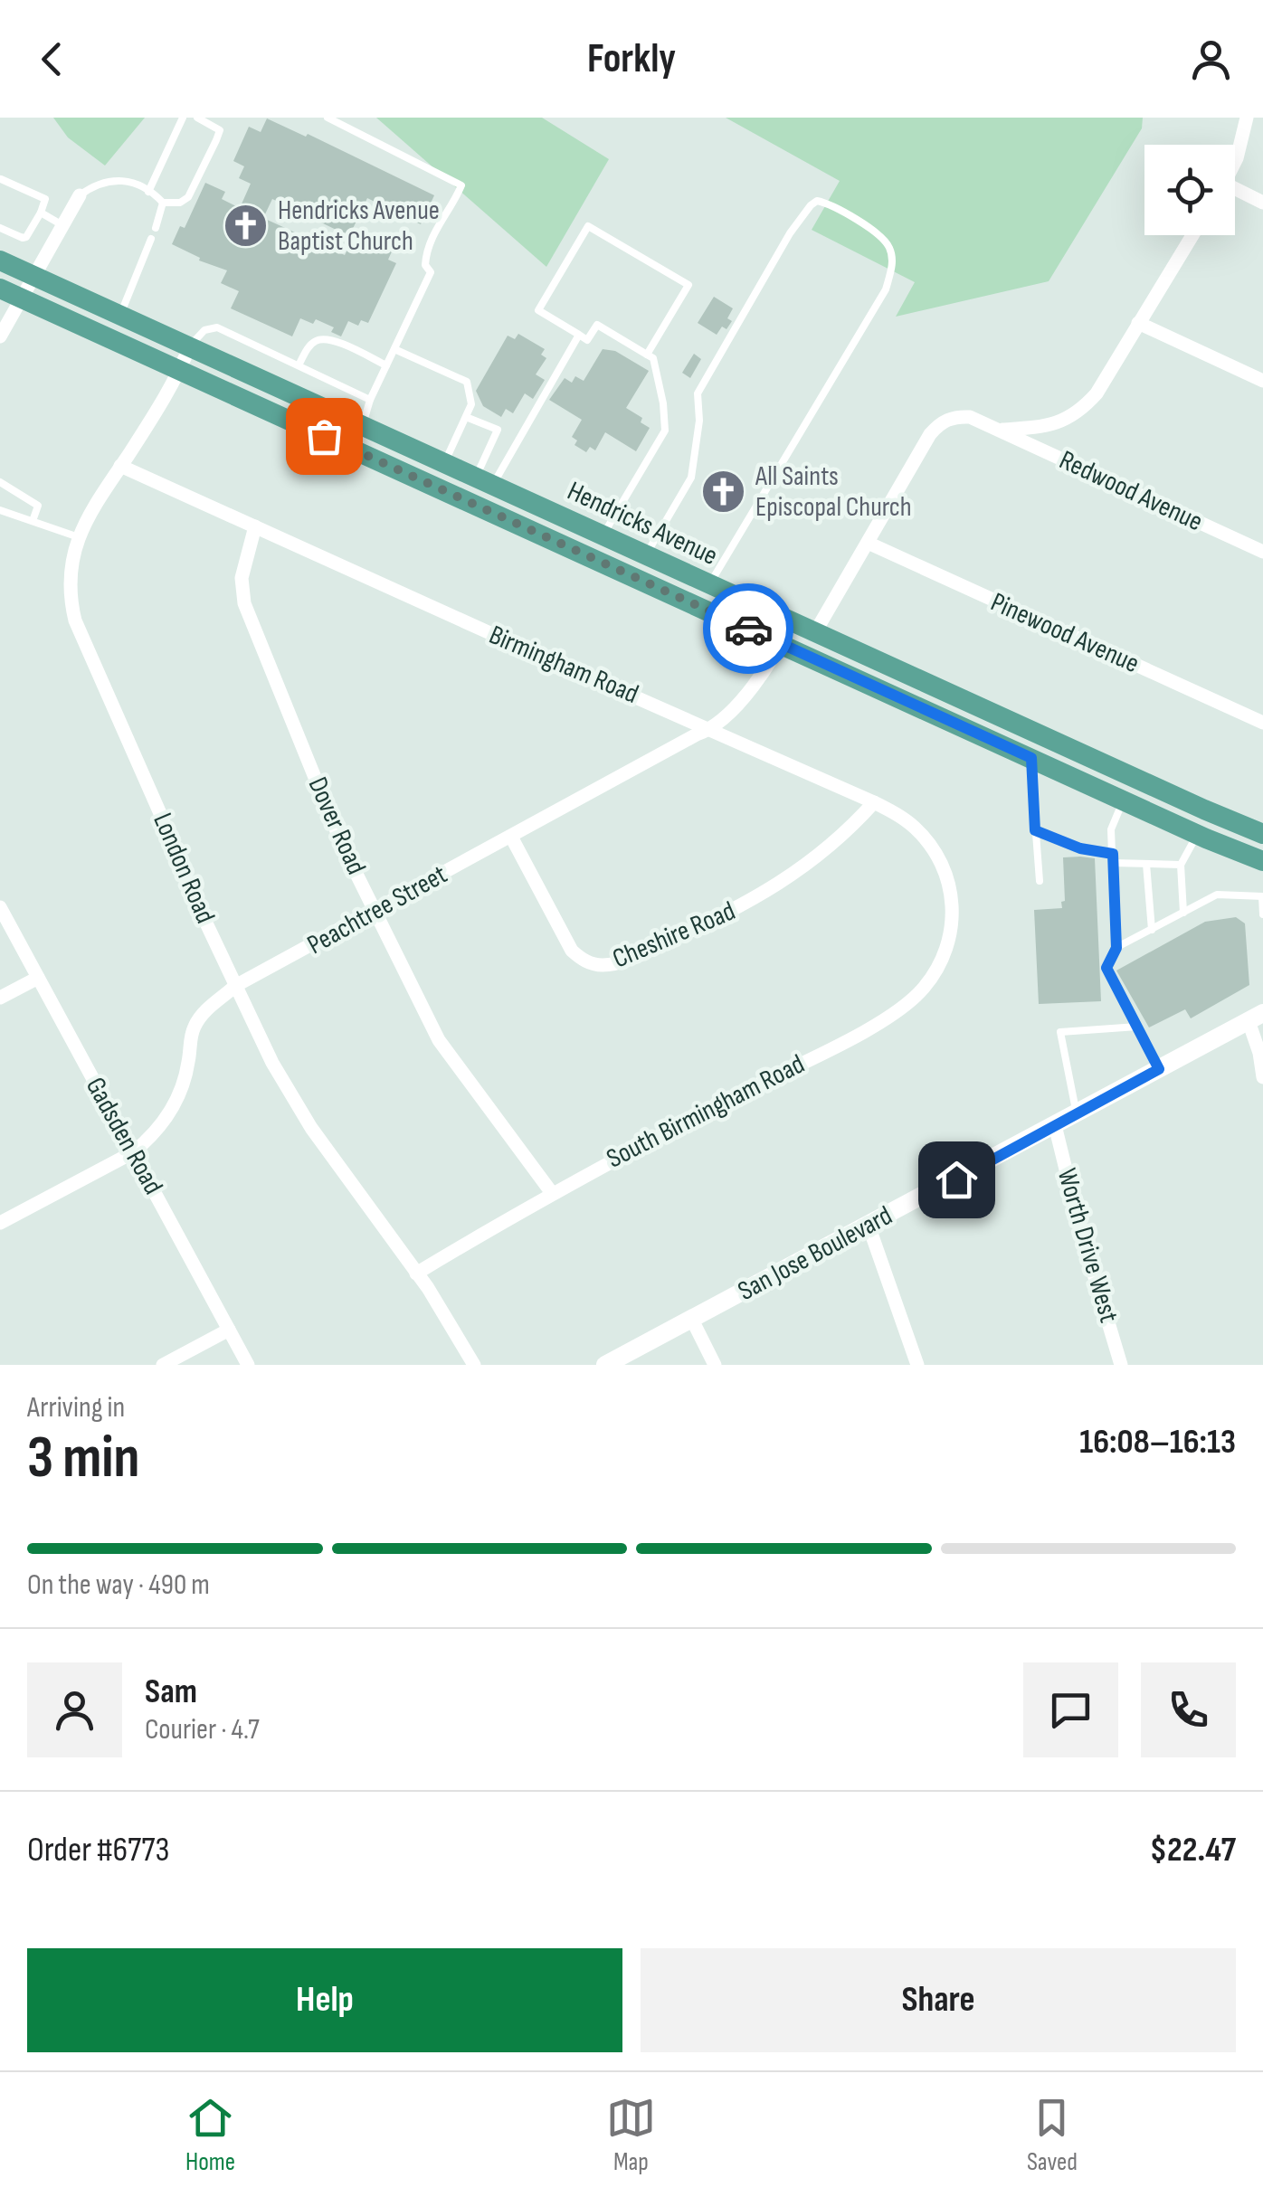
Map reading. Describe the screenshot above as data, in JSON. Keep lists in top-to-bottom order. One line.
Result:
{"streets":{"main road":["Hendricks Avenue"],"street":["Redwood Avenue","Pinewood Avenue","Birmingham Road","Dover Road","London Road","Peachtree Street","Cheshire Road","South Birmingham Road","Gadsden Road","Worth Drive West","San Jose Boulevard"]},"crossings":[["Redwood Avenue","Hendricks Avenue"],["Redwood Avenue","Pinewood Avenue"],["Hendricks Avenue","London Road"],["Hendricks Avenue","Peachtree Street"],["Birmingham Road","Dover Road"],["Birmingham Road","London Road"],["Birmingham Road","Peachtree Street"],["Birmingham Road","Cheshire Road"],["Birmingham Road","South Birmingham Road"],["Dover Road","Peachtree Street"],["Dover Road","South Birmingham Road"],["London Road","Peachtree Street"],["London Road","South Birmingham Road"],["Peachtree Street","Cheshire Road"],["Peachtree Street","Gadsden Road"],["Worth Drive West","San Jose Boulevard"]],"places":{"church":["Hendricks Avenue Baptist Church","All Saints Episcopal Church"]},"page":{"header":"Forkly","heading":["3 min","Arriving in","16:08–16:13"],"panel":["Sam","Courier · 4.7","Order #6773","$22.47"],"bar":"On the way · 490 m","buttons":["Help","Share"],"tabs":["Home","Map","Saved"]}}
